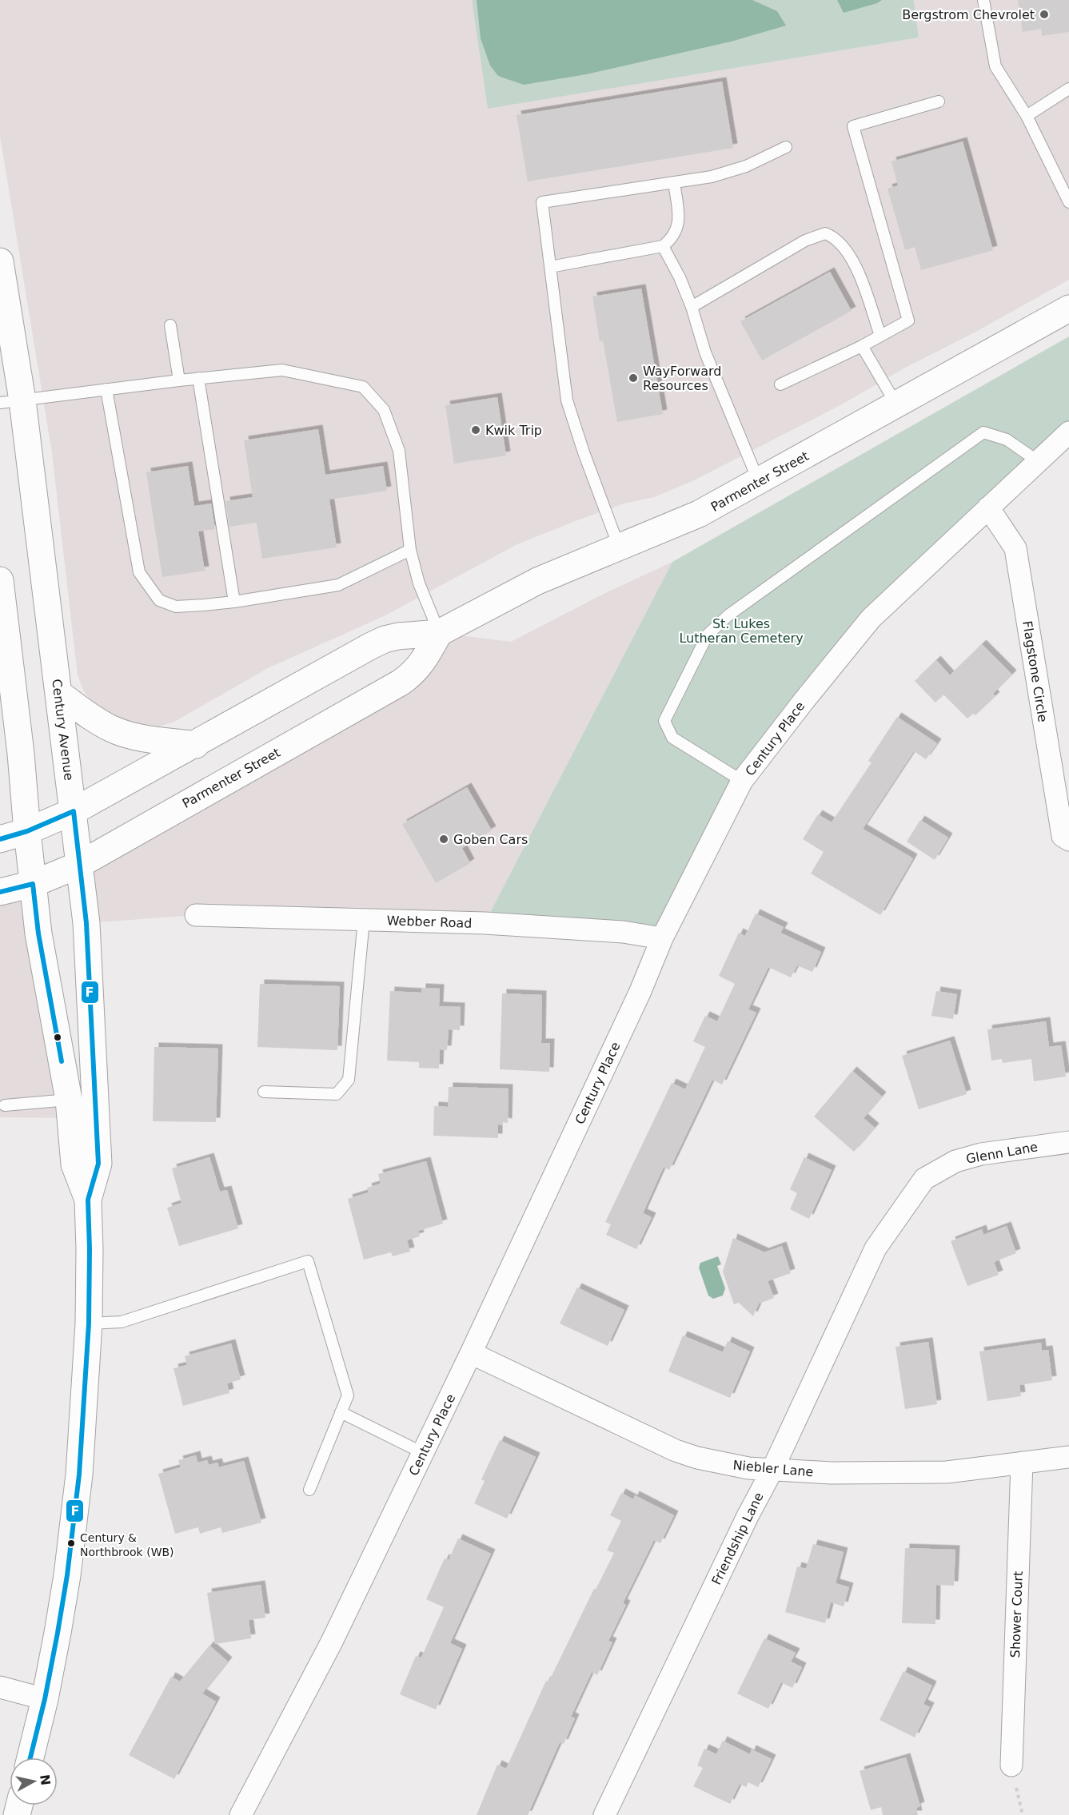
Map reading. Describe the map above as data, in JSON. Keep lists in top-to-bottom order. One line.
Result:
{"streets":{"main road":["Parmenter Street","Century Avenue"],"street":["Flagstone Circle","Century Place","Webber Road","Glenn Lane","Niebler Lane","Friendship Lane","Shower Court"]},"crossings":[["Parmenter Street","Century Avenue"],["Flagstone Circle","Century Place"],["Century Place","Webber Road"],["Century Place","Niebler Lane"],["Glenn Lane","Friendship Lane"],["Niebler Lane","Friendship Lane"],["Niebler Lane","Shower Court"]],"parks":["St. Lukes Lutheran Cemetery"],"places":["Bergstrom Chevrolet","WayForward Resources","Kwik Trip","Goben Cars","Century & Northbrook (WB)"],"lines":["transit line F"],"north":"right"}
